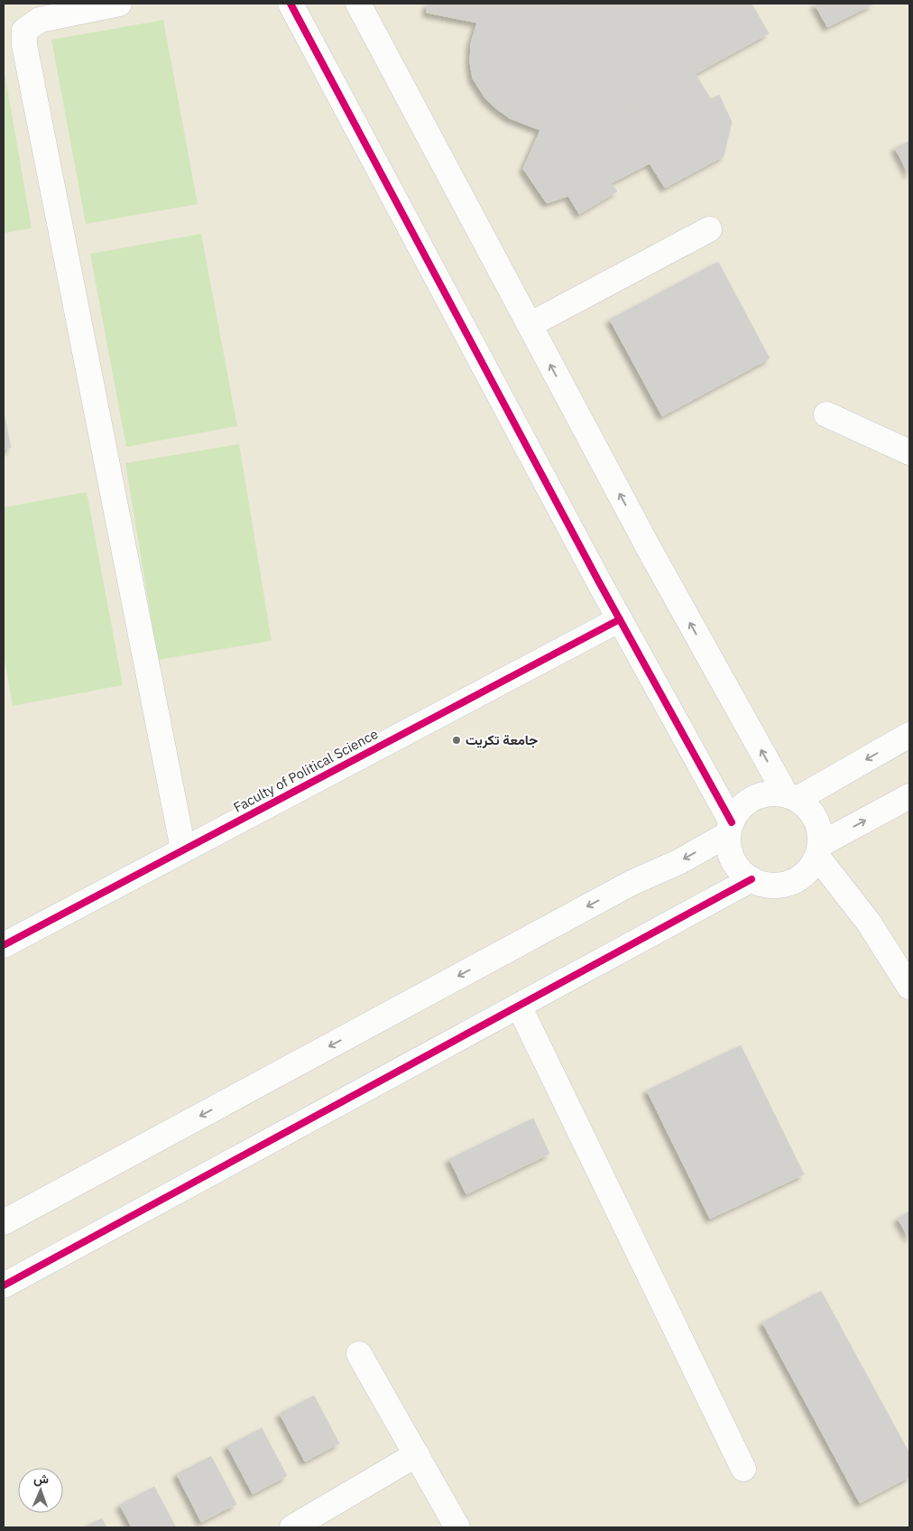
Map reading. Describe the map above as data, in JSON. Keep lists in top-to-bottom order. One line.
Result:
{"streets":{"street":["Faculty of Political Science"]},"places":["جامعة تكريت"],"north":"top"}
